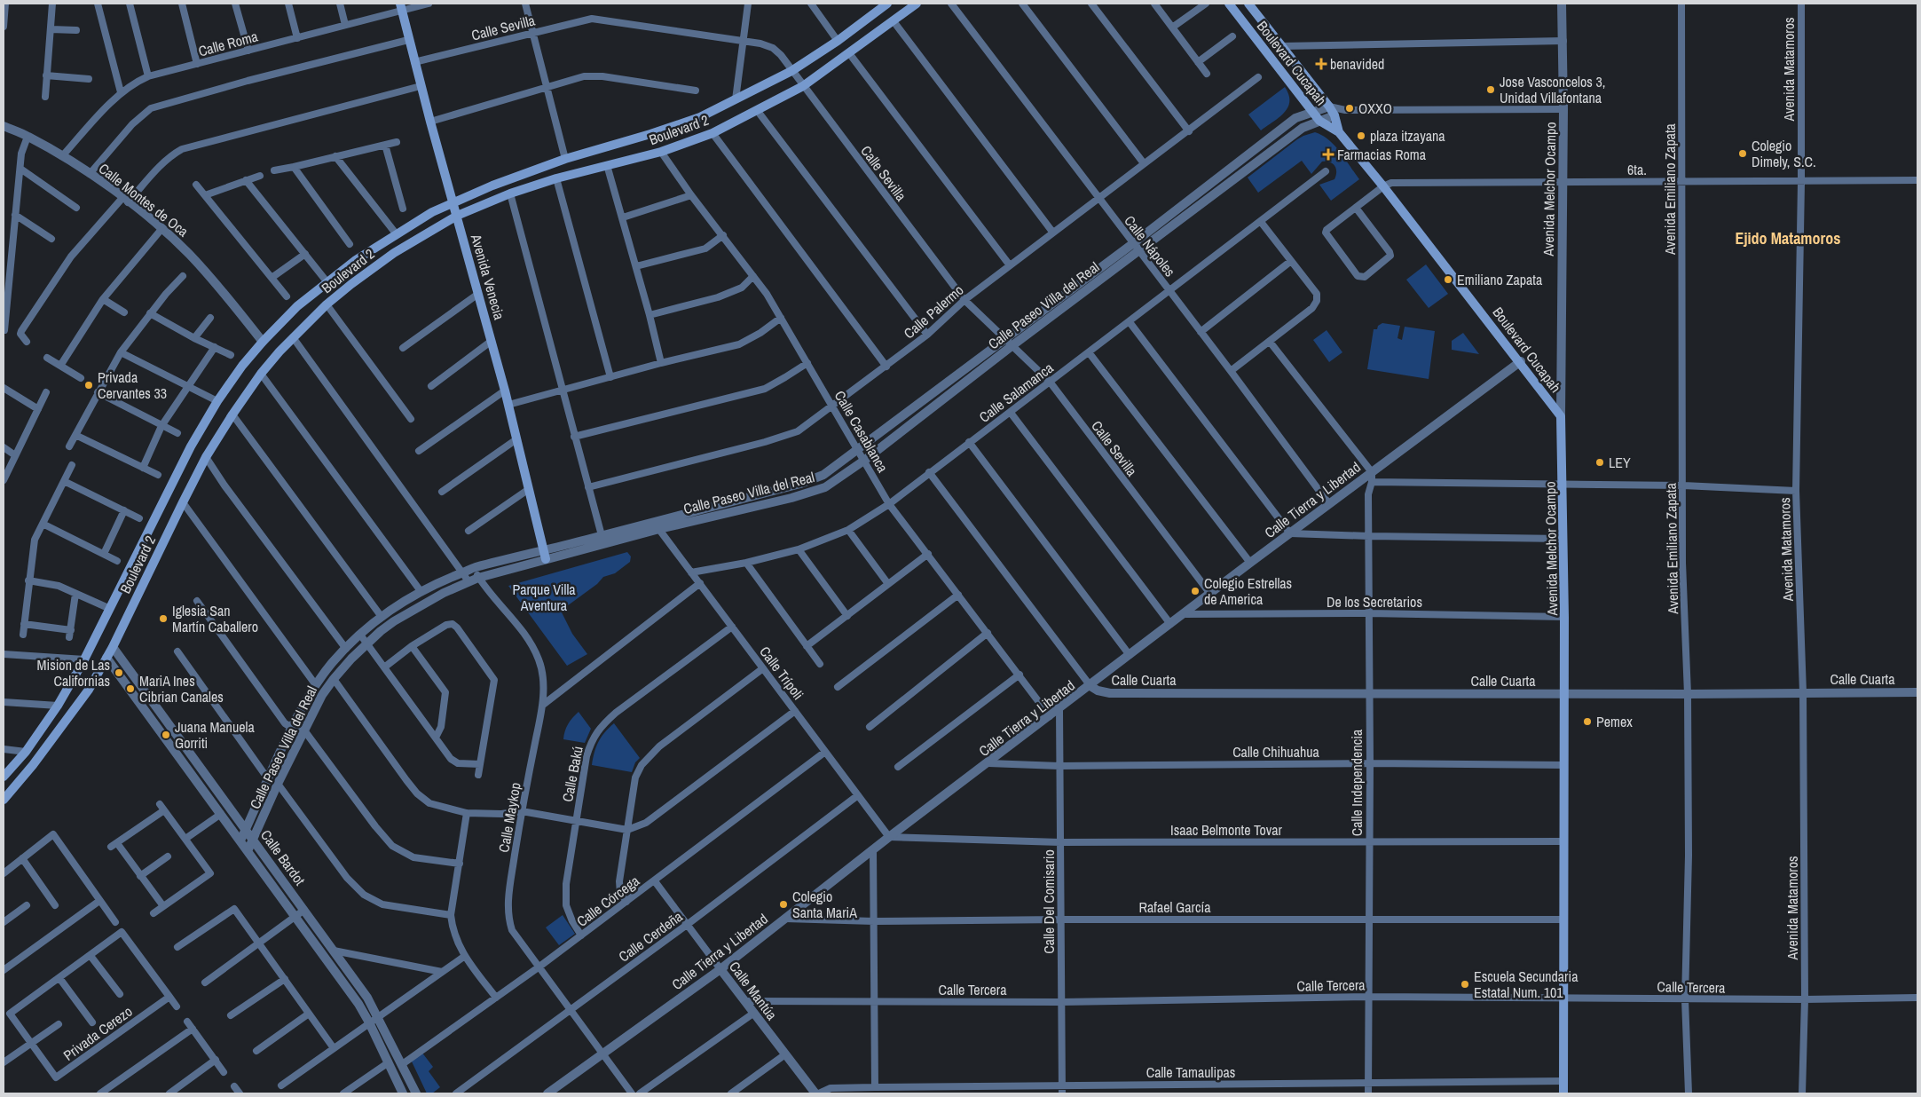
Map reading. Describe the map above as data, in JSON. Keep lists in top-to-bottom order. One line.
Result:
{"streets":{"main road":["Boulevard Cucapah","Boulevard 2","Avenida Melchor Ocampo","Avenida Venecia"],"street":["Calle Sevilla","Calle Roma","Avenida Matamoros","6ta.","Avenida Emiliano Zapata","Calle Montes de Oca","Calle Nápoles","Calle Paseo Villa del Real","Calle Palermo","Calle Salamanca","Calle Casablanca","Calle Tierra y Libertad","De los Secretarios","Calle Trípoli","Calle Cuarta","Calle Chihuahua","Calle Bakú","Calle Independencia","Calle Maykop","Isaac Belmonte Tovar","Calle Bardot","Calle Córcega","Calle Del Comisario","Rafael García","Calle Cerdeña","Calle Tercera","Calle Mantúa","Privada Cerezo","Calle Tamaulipas"]},"crossings":[["Calle Sevilla","Boulevard 2"],["Calle Sevilla","Avenida Venecia"],["Calle Sevilla","Calle Paseo Villa del Real"],["Calle Sevilla","Calle Palermo"],["Calle Sevilla","Calle Salamanca"],["Calle Sevilla","Calle Tierra y Libertad"],["Calle Roma","Calle Montes de Oca"],["Calle Roma","Avenida Venecia"],["Boulevard Cucapah","6ta."],["Boulevard Cucapah","Avenida Melchor Ocampo"],["Boulevard Cucapah","Calle Paseo Villa del Real"],["Boulevard Cucapah","Calle Tierra y Libertad"],["Avenida Matamoros","6ta."],["Avenida Matamoros","Calle Cuarta"],["Avenida Matamoros","Calle Tercera"],["Boulevard 2","Calle Montes de Oca"],["Boulevard 2","Avenida Venecia"],["Boulevard 2","Calle Casablanca"],["Boulevard 2","Calle Bardot"],["6ta.","Avenida Melchor Ocampo"],["6ta.","Avenida Emiliano Zapata"],["Avenida Melchor Ocampo","De los Secretarios"],["Avenida Melchor Ocampo","Calle Cuarta"],["Avenida Melchor Ocampo","Calle Chihuahua"],["Avenida Melchor Ocampo","Isaac Belmonte Tovar"],["Avenida Melchor Ocampo","Rafael García"],["Avenida Melchor Ocampo","Calle Tercera"],["Avenida Melchor Ocampo","Calle Tamaulipas"],["Avenida Emiliano Zapata","Calle Cuarta"],["Avenida Emiliano Zapata","Calle Tercera"],["Calle Nápoles","Calle Paseo Villa del Real"],["Calle Nápoles","Calle Palermo"],["Calle Nápoles","Calle Salamanca"],["Calle Nápoles","Calle Tierra y Libertad"],["Avenida Venecia","Calle Paseo Villa del Real"],["Calle Paseo Villa del Real","Calle Casablanca"],["Calle Paseo Villa del Real","Calle Trípoli"],["Calle Paseo Villa del Real","Calle Maykop"],["Calle Paseo Villa del Real","Calle Bardot"],["Calle Palermo","Calle Casablanca"],["Calle Salamanca","Calle Casablanca"],["Calle Salamanca","Calle Trípoli"],["Calle Casablanca","Calle Tierra y Libertad"],["Calle Tierra y Libertad","De los Secretarios"],["Calle Tierra y Libertad","Calle Trípoli"],["Calle Tierra y Libertad","Calle Cuarta"],["Calle Tierra y Libertad","Calle Chihuahua"],["Calle Tierra y Libertad","Calle Independencia"],["Calle Tierra y Libertad","Calle Maykop"],["Calle Tierra y Libertad","Isaac Belmonte Tovar"],["Calle Tierra y Libertad","Calle Del Comisario"],["Calle Tierra y Libertad","Rafael García"],["Calle Tierra y Libertad","Calle Mantúa"],["De los Secretarios","Calle Independencia"],["Calle Trípoli","Calle Bakú"],["Calle Trípoli","Isaac Belmonte Tovar"],["Calle Trípoli","Calle Córcega"],["Calle Trípoli","Calle Cerdeña"],["Calle Cuarta","Calle Independencia"],["Calle Chihuahua","Calle Independencia"],["Calle Chihuahua","Calle Del Comisario"],["Calle Bakú","Calle Córcega"],["Calle Independencia","Isaac Belmonte Tovar"],["Calle Independencia","Rafael García"],["Calle Independencia","Calle Tercera"],["Calle Independencia","Calle Tamaulipas"],["Calle Maykop","Calle Córcega"],["Calle Maykop","Calle Cerdeña"],["Isaac Belmonte Tovar","Calle Del Comisario"],["Calle Bardot","Calle Córcega"],["Calle Córcega","Calle Mantúa"],["Calle Del Comisario","Rafael García"],["Calle Del Comisario","Calle Tercera"],["Calle Del Comisario","Calle Tamaulipas"],["Calle Cerdeña","Calle Mantúa"],["Calle Tercera","Calle Mantúa"]],"districts":["Ejido Matamoros"],"parks":["Parque Villa Aventura"],"places":{"health":["benavided","Farmacias Roma"],"other":["Jose Vasconcelos 3, Unidad Villafontana","OXXO","plaza itzayana","Colegio Dimely, S.C.","Emiliano Zapata","Privada Cervantes 33","LEY","Colegio Estrellas de America","Iglesia San Martín Caballero","Mision de Las Californias","MariA Ines Cibrian Canales","Pemex","Juana Manuela Gorriti","Colegio Santa MariA","Escuela Secundaria Estatal Num. 101"]}}
